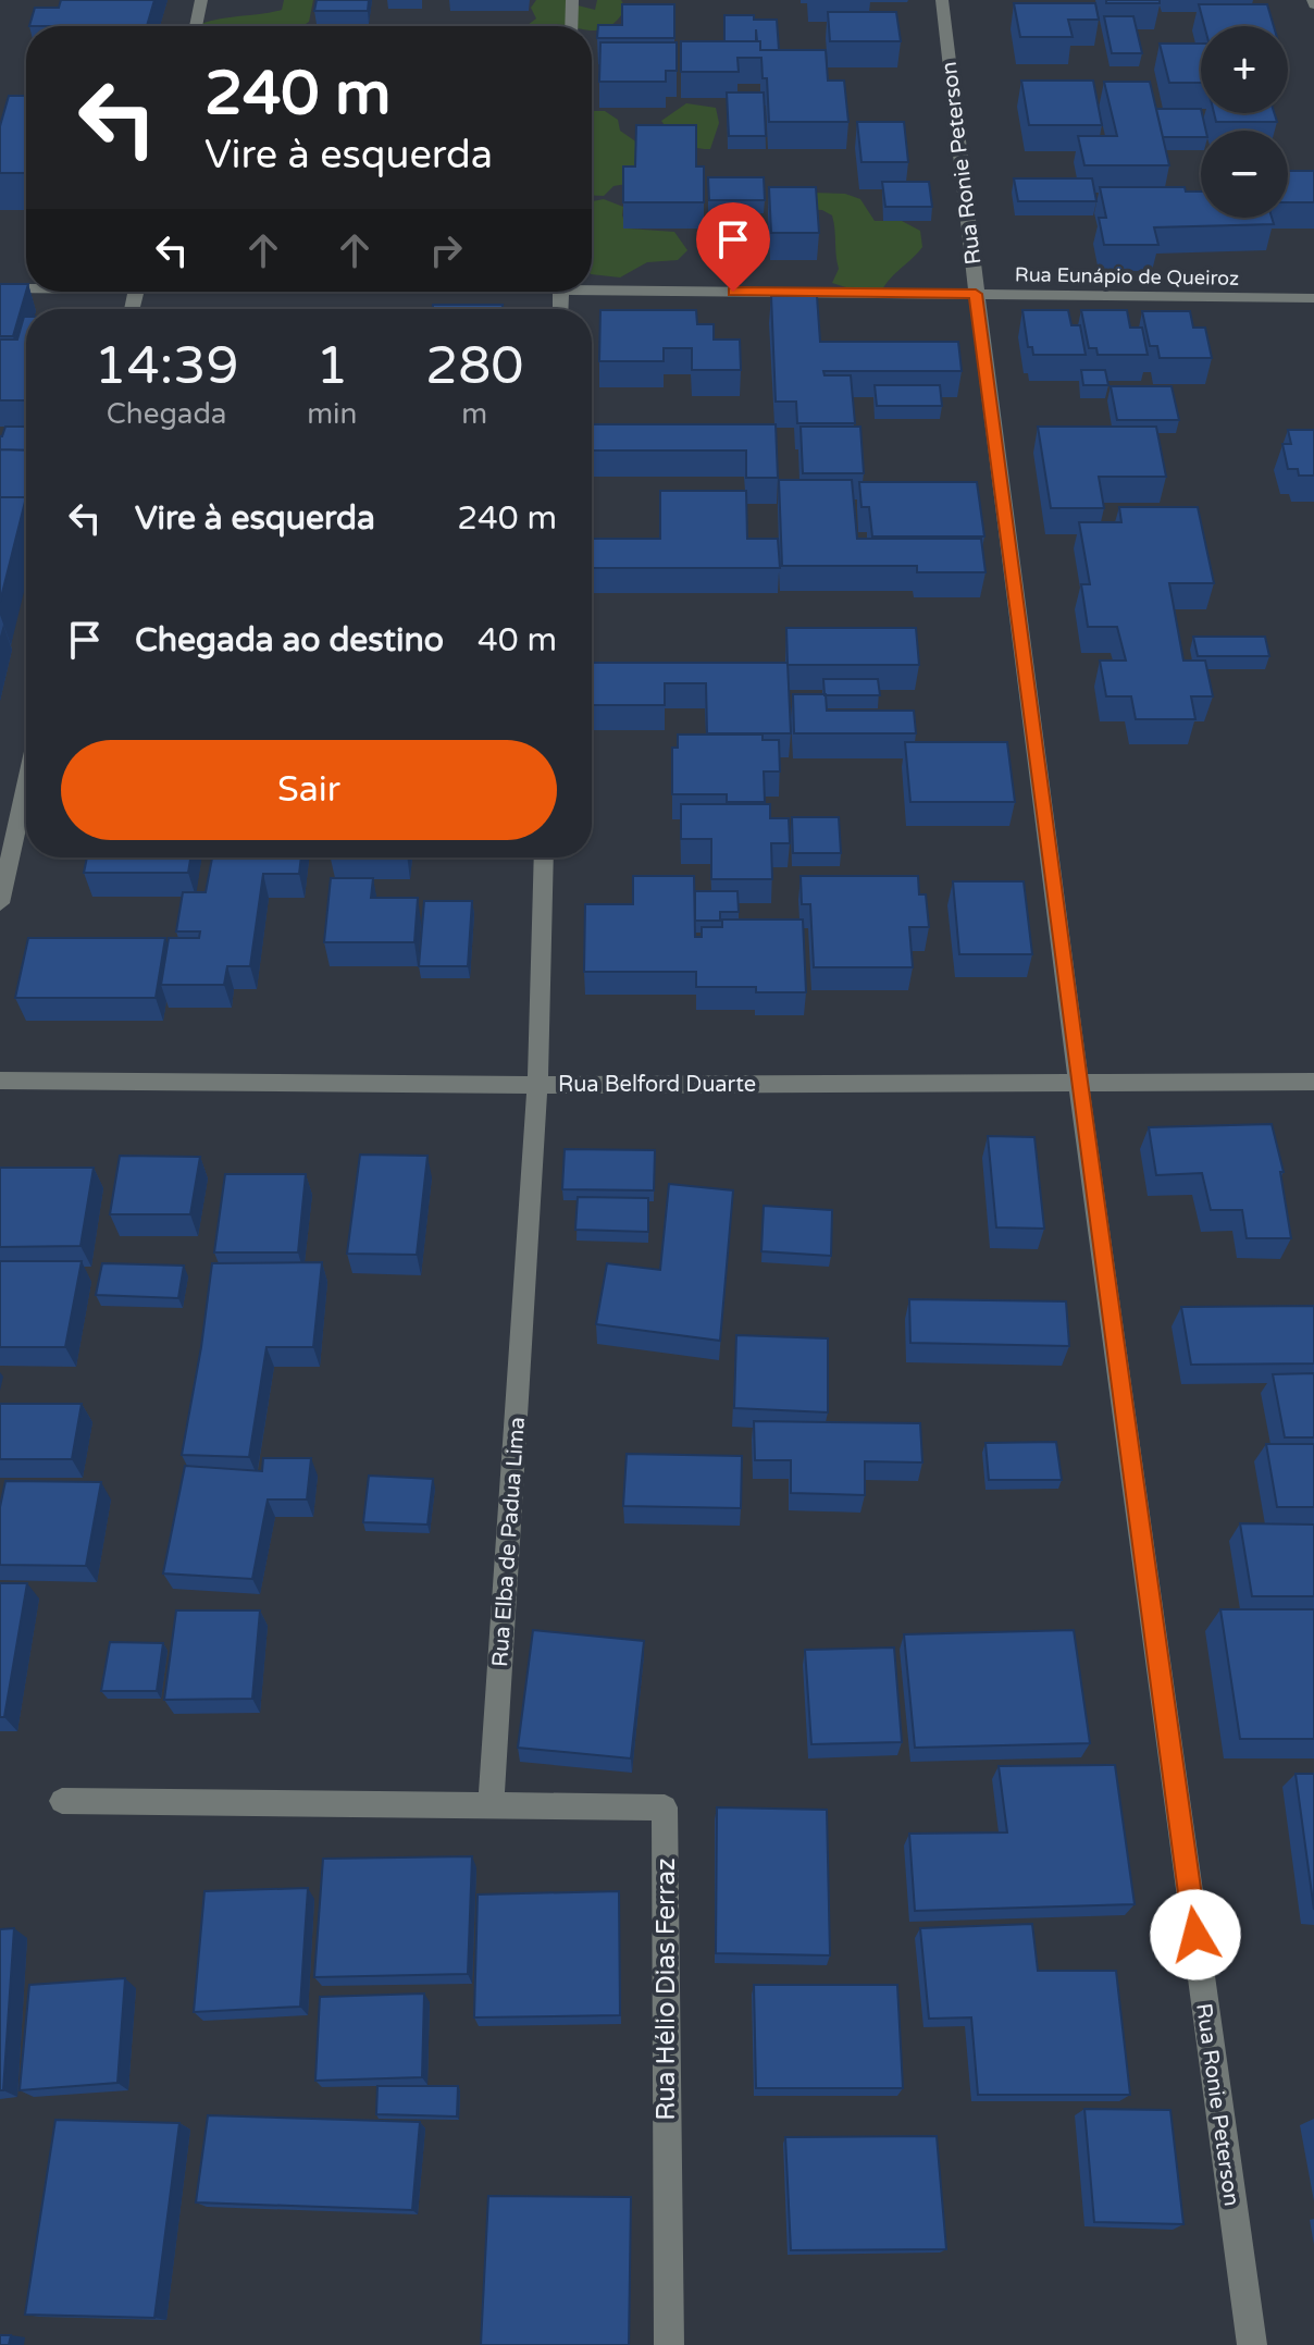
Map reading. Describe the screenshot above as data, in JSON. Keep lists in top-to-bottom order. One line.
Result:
{"streets":{"street":["Rua Ronie Peterson","Rua Eunápio de Queiroz","Rua Belford Duarte","Rua Elba de Padua Lima","Rua Hélio Dias Ferraz"]},"crossings":[["Rua Ronie Peterson","Rua Eunápio de Queiroz"],["Rua Ronie Peterson","Rua Belford Duarte"],["Rua Belford Duarte","Rua Elba de Padua Lima"],["Rua Elba de Padua Lima","Rua Hélio Dias Ferraz"]],"page":{"map_buttons":["+","−"],"turn":["240 m","Vire à esquerda"],"eta":["14:39","Chegada","1","min","280","m"],"list":[{"name":"Vire à esquerda","value":"240 m"},{"name":"Chegada ao destino","value":"40 m"}],"buttons":"Sair"}}
